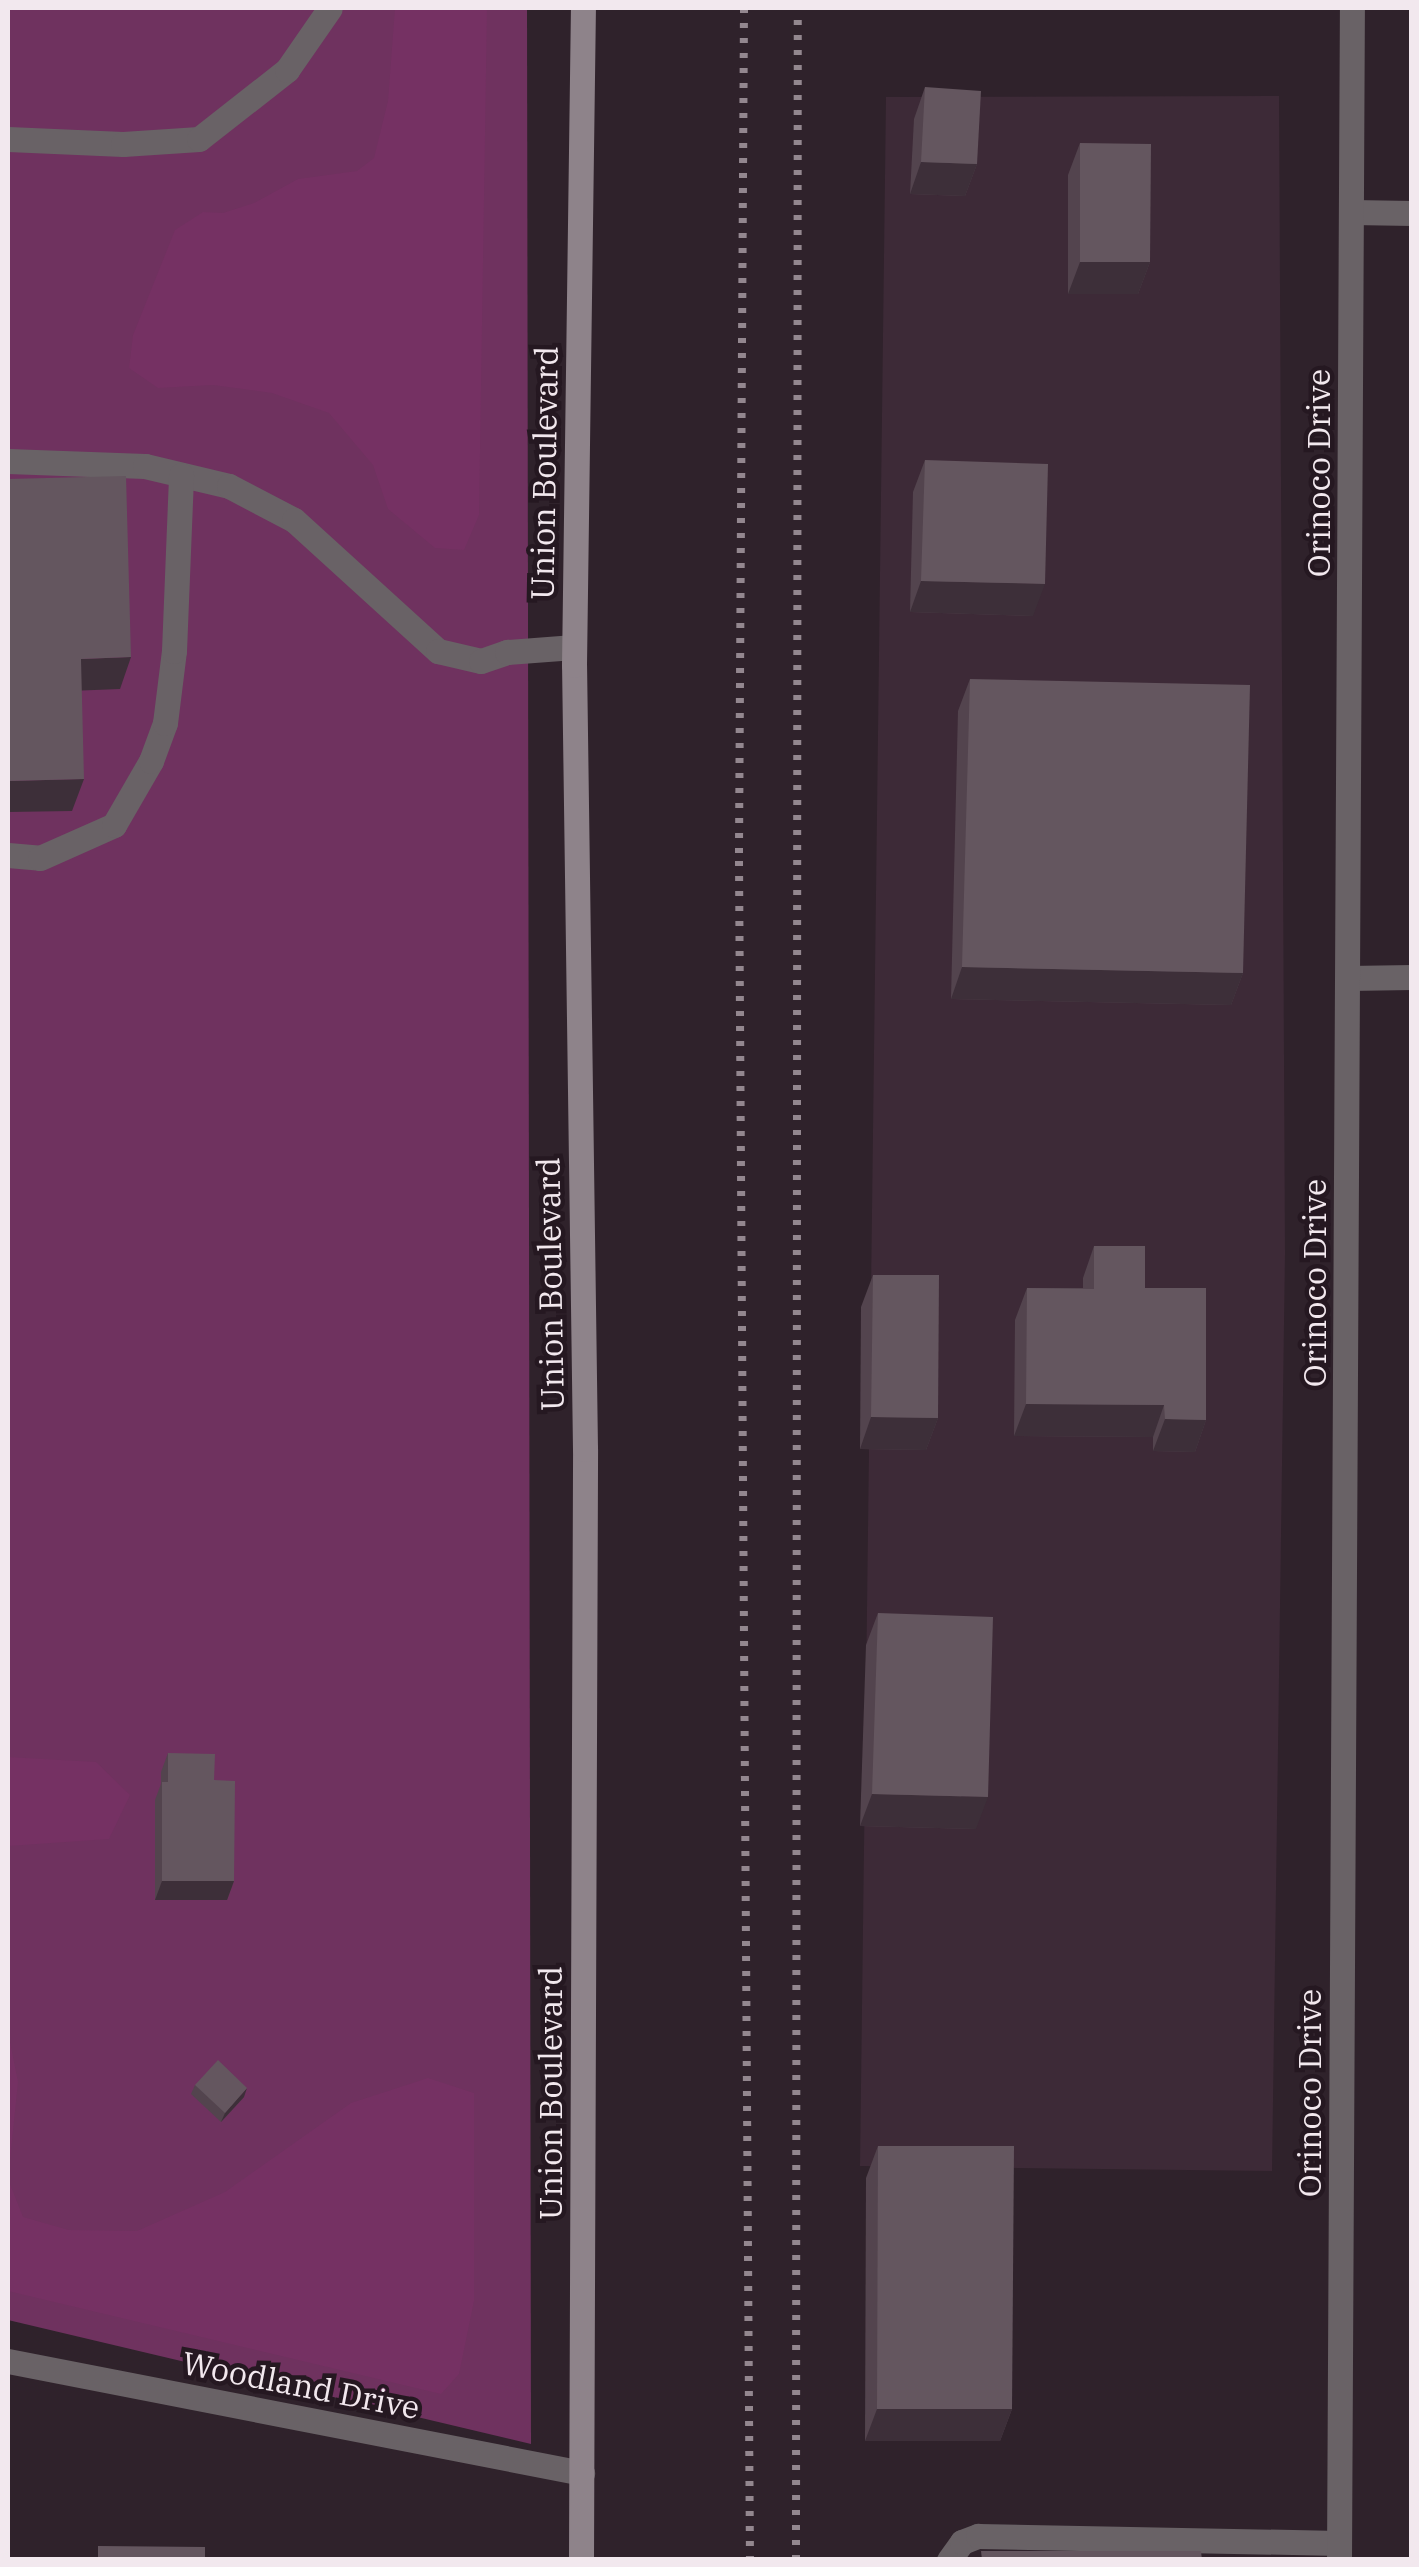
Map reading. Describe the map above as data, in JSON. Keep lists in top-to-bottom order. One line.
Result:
{"streets":{"main road":["Union Boulevard"],"street":["Orinoco Drive","Woodland Drive"]},"crossings":[["Union Boulevard","Woodland Drive"]]}
